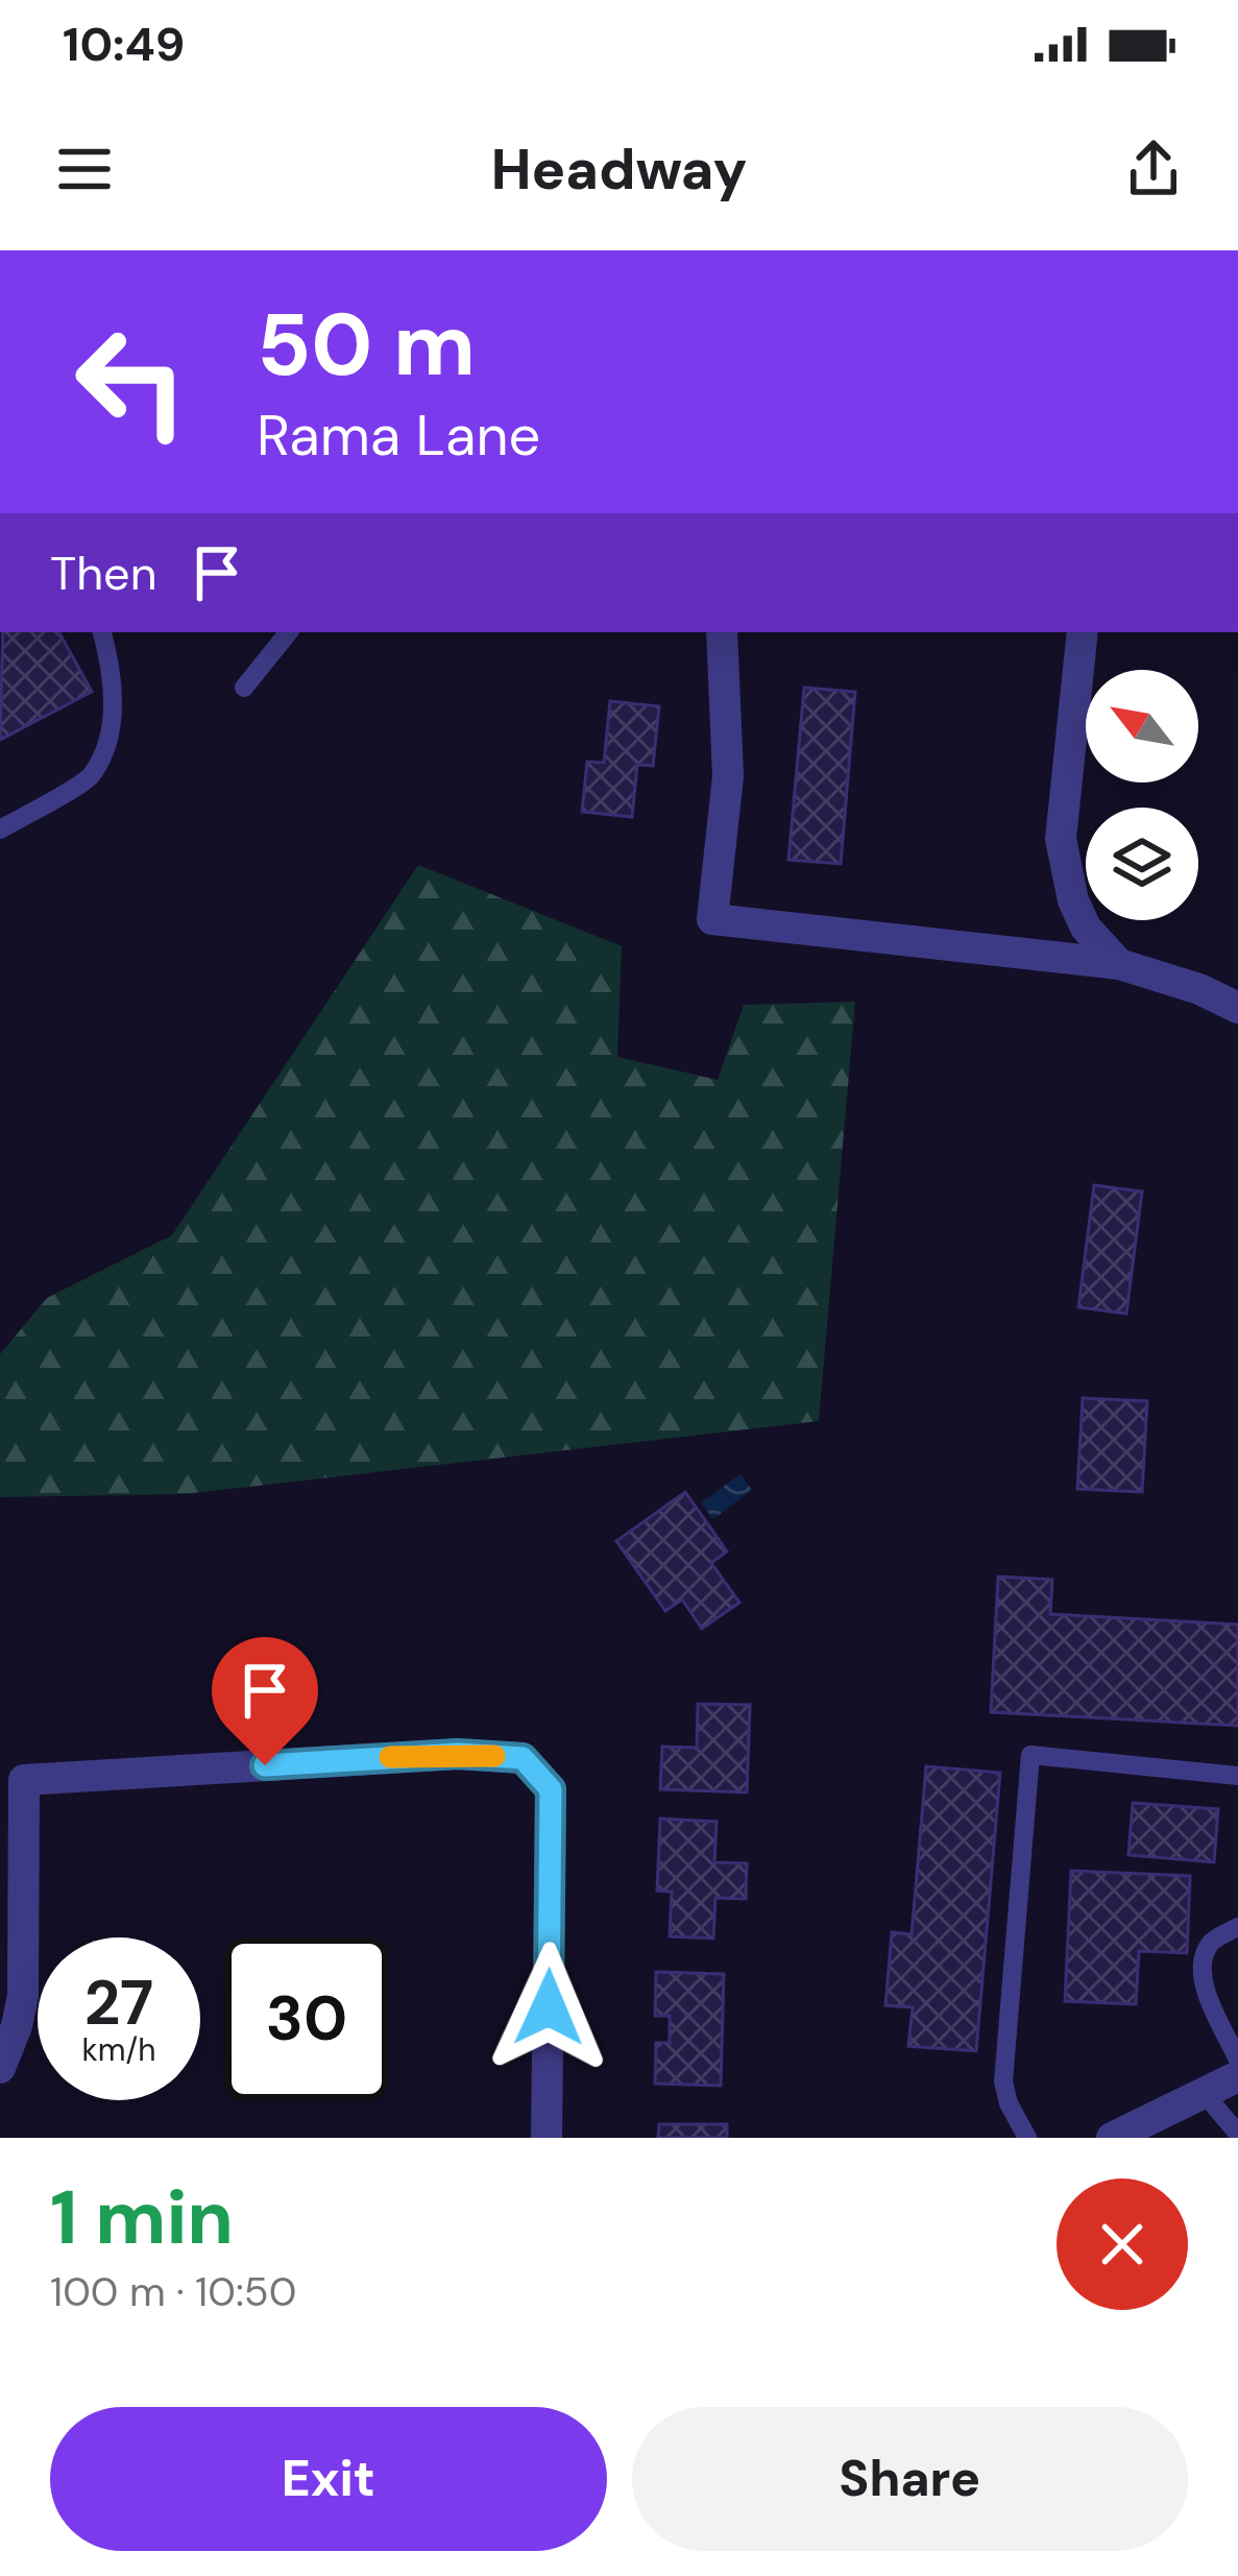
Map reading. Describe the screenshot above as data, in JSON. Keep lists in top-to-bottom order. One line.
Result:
{"north":"top left","page":{"status":"10:49","header":"Headway","turn":["50 m","Rama Lane"],"then":"Then","speed":"27 km/h","limit":"30","heading":["1 min","100 m · 10:50"],"buttons":["Exit","Share"]}}
